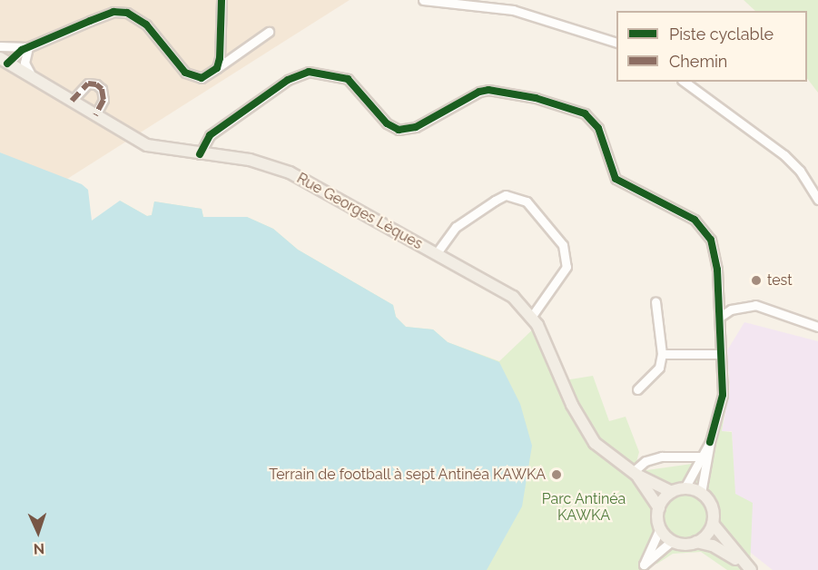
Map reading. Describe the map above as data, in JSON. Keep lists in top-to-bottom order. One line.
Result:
{"streets":{"main road":["Rue Georges Lèques"]},"parks":["Parc Antinéa KAWKA"],"places":["test","Terrain de football à sept Antinéa KAWKA"],"legend":["Piste cyclable","Chemin"],"north":"bottom"}
